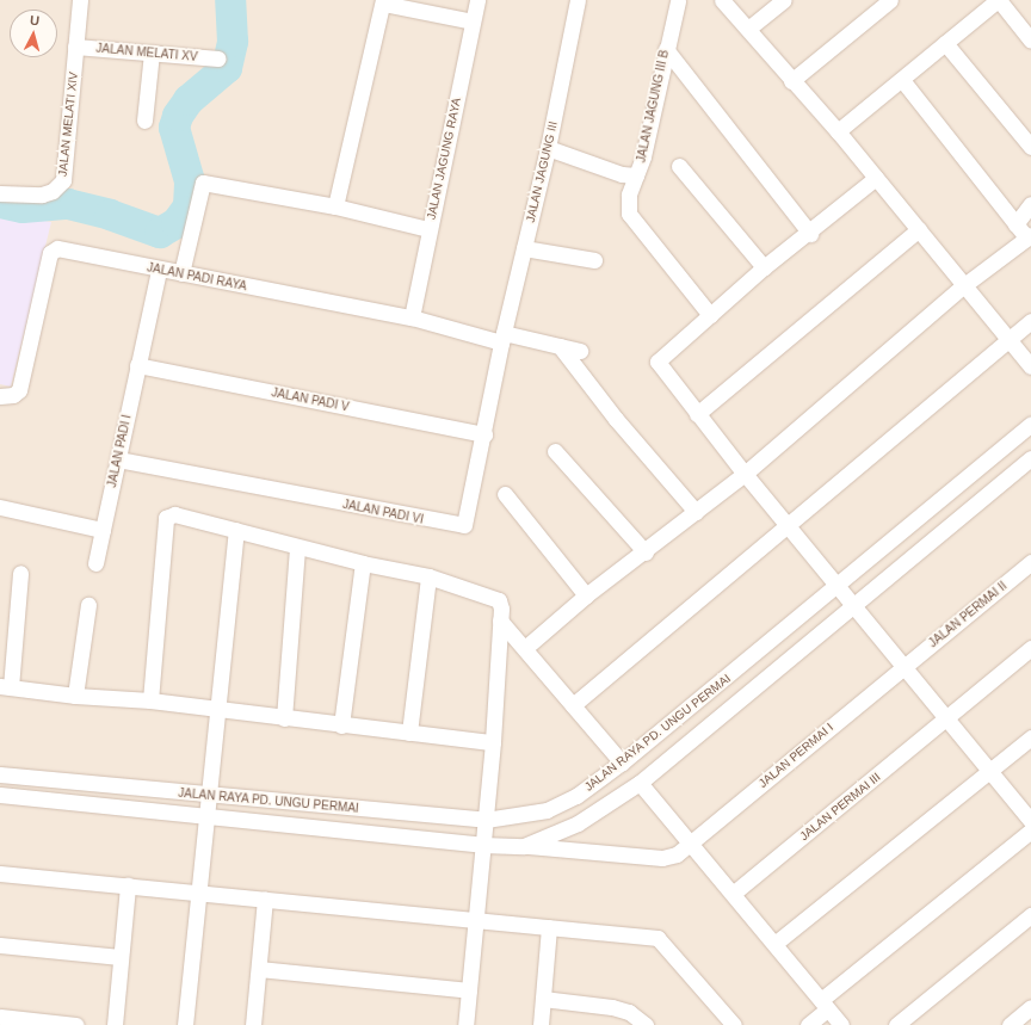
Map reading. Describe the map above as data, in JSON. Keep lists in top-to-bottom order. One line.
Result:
{"streets":{"street":["JALAN MELATI XV","JALAN JAGUNG III B","JALAN MELATI XIV","JALAN JAGUNG RAYA","JALAN JAGUNG III","JALAN PADI RAYA","JALAN PADI V","JALAN PADI I","JALAN PADI VI","JALAN PERMAI II","JALAN RAYA PD. UNGU PERMAI","JALAN PERMAI I","JALAN PERMAI III"]},"crossings":[["JALAN MELATI XV","JALAN MELATI XIV"],["JALAN JAGUNG III B","JALAN JAGUNG III"],["JALAN JAGUNG RAYA","JALAN PADI RAYA"],["JALAN JAGUNG III","JALAN PADI RAYA"],["JALAN JAGUNG III","JALAN PADI VI"],["JALAN PADI RAYA","JALAN PADI I"],["JALAN PADI RAYA","JALAN PADI VI"],["JALAN PADI V","JALAN PADI I"],["JALAN PADI V","JALAN PADI VI"],["JALAN PADI I","JALAN PADI VI"],["JALAN PERMAI II","JALAN PERMAI I"],["JALAN RAYA PD. UNGU PERMAI","JALAN PERMAI I"]],"north":"top"}
